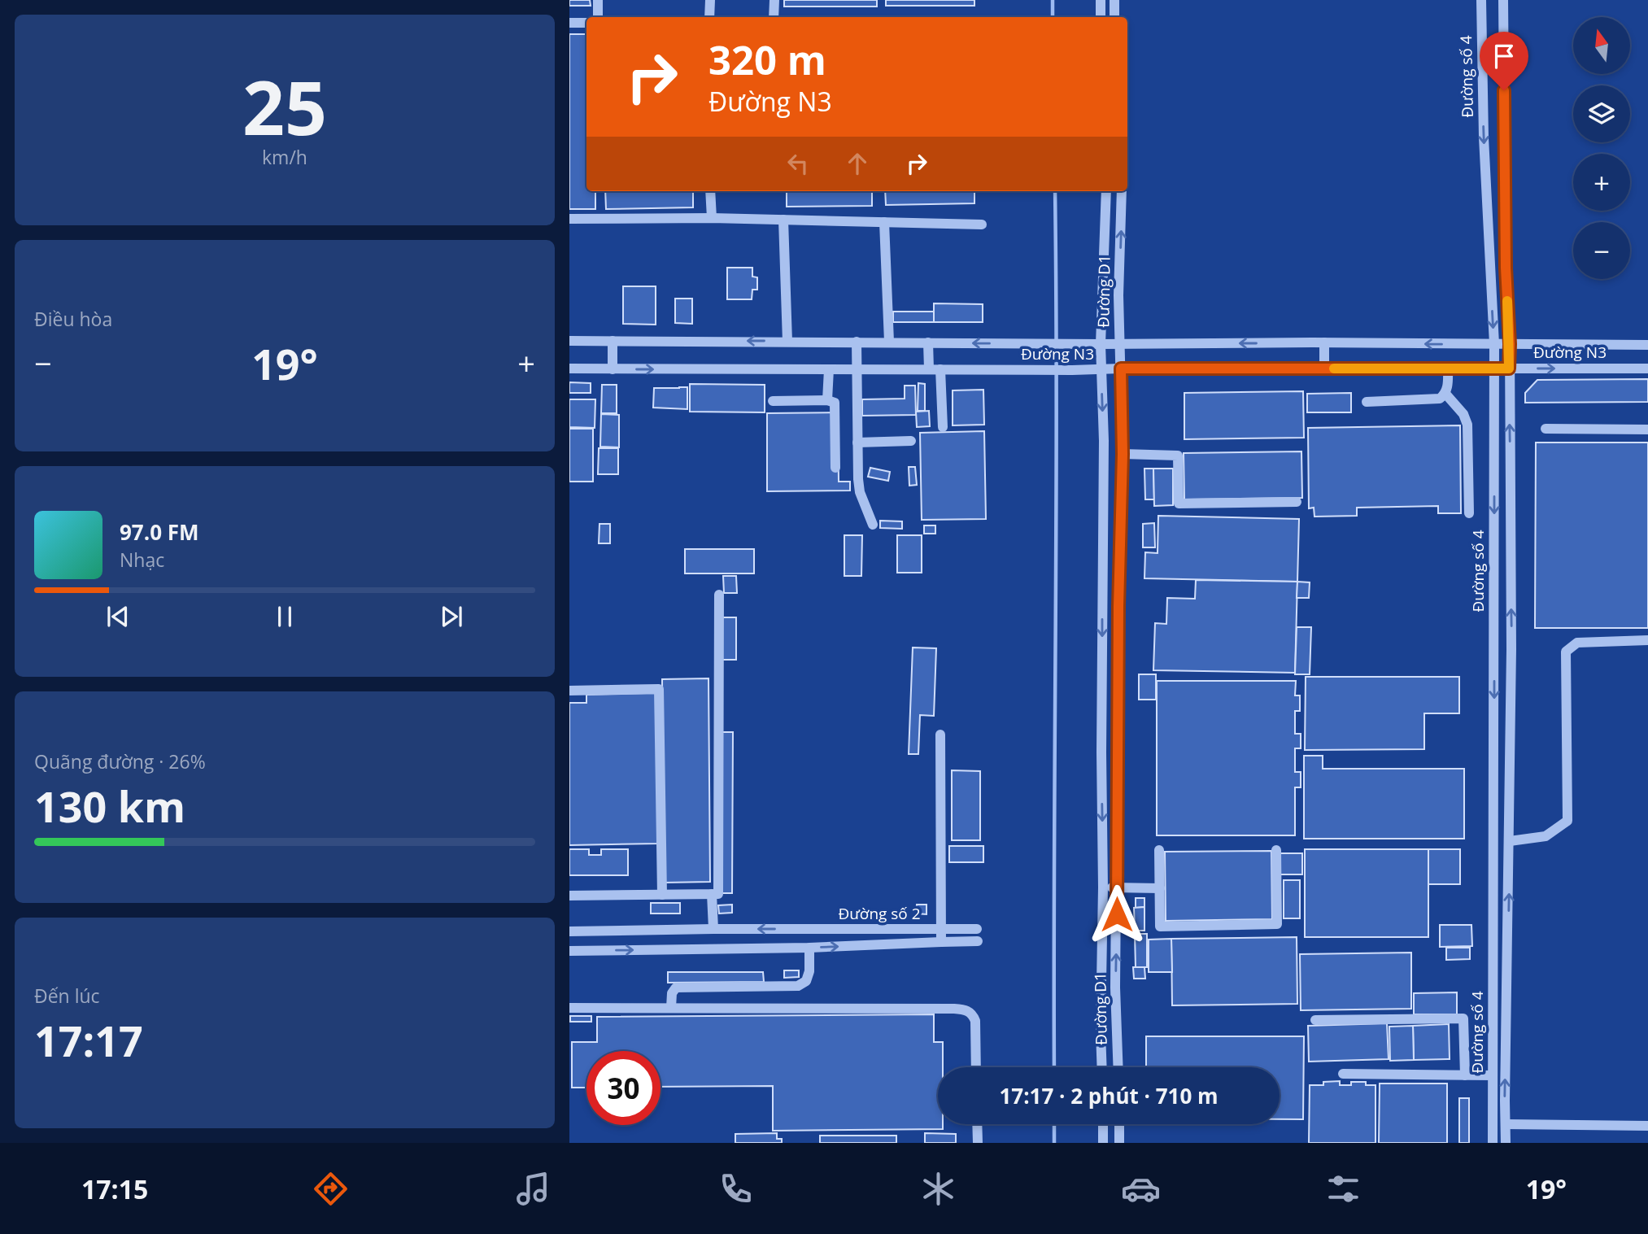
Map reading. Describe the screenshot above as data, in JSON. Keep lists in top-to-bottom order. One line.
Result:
{"streets":{"street":["Đường số 4","Đường D1","Đường N3","Đường số 2"]},"crossings":[["Đường số 4","Đường N3"],["Đường D1","Đường N3"]],"north":"top","page":{"tile":[["25","km/h"],"Điều hòa",["Quãng đường · 26%","130 km"],["Đến lúc","17:17"]],"map_buttons":["+","−"],"turn":["320 m","Đường N3"],"heat":["−","19°","+"],"song":["97.0 FM","Nhạc"],"limit":"30","trip":"17:17 · 2 phút · 710 m","tabs":["17:15","19°"]}}
